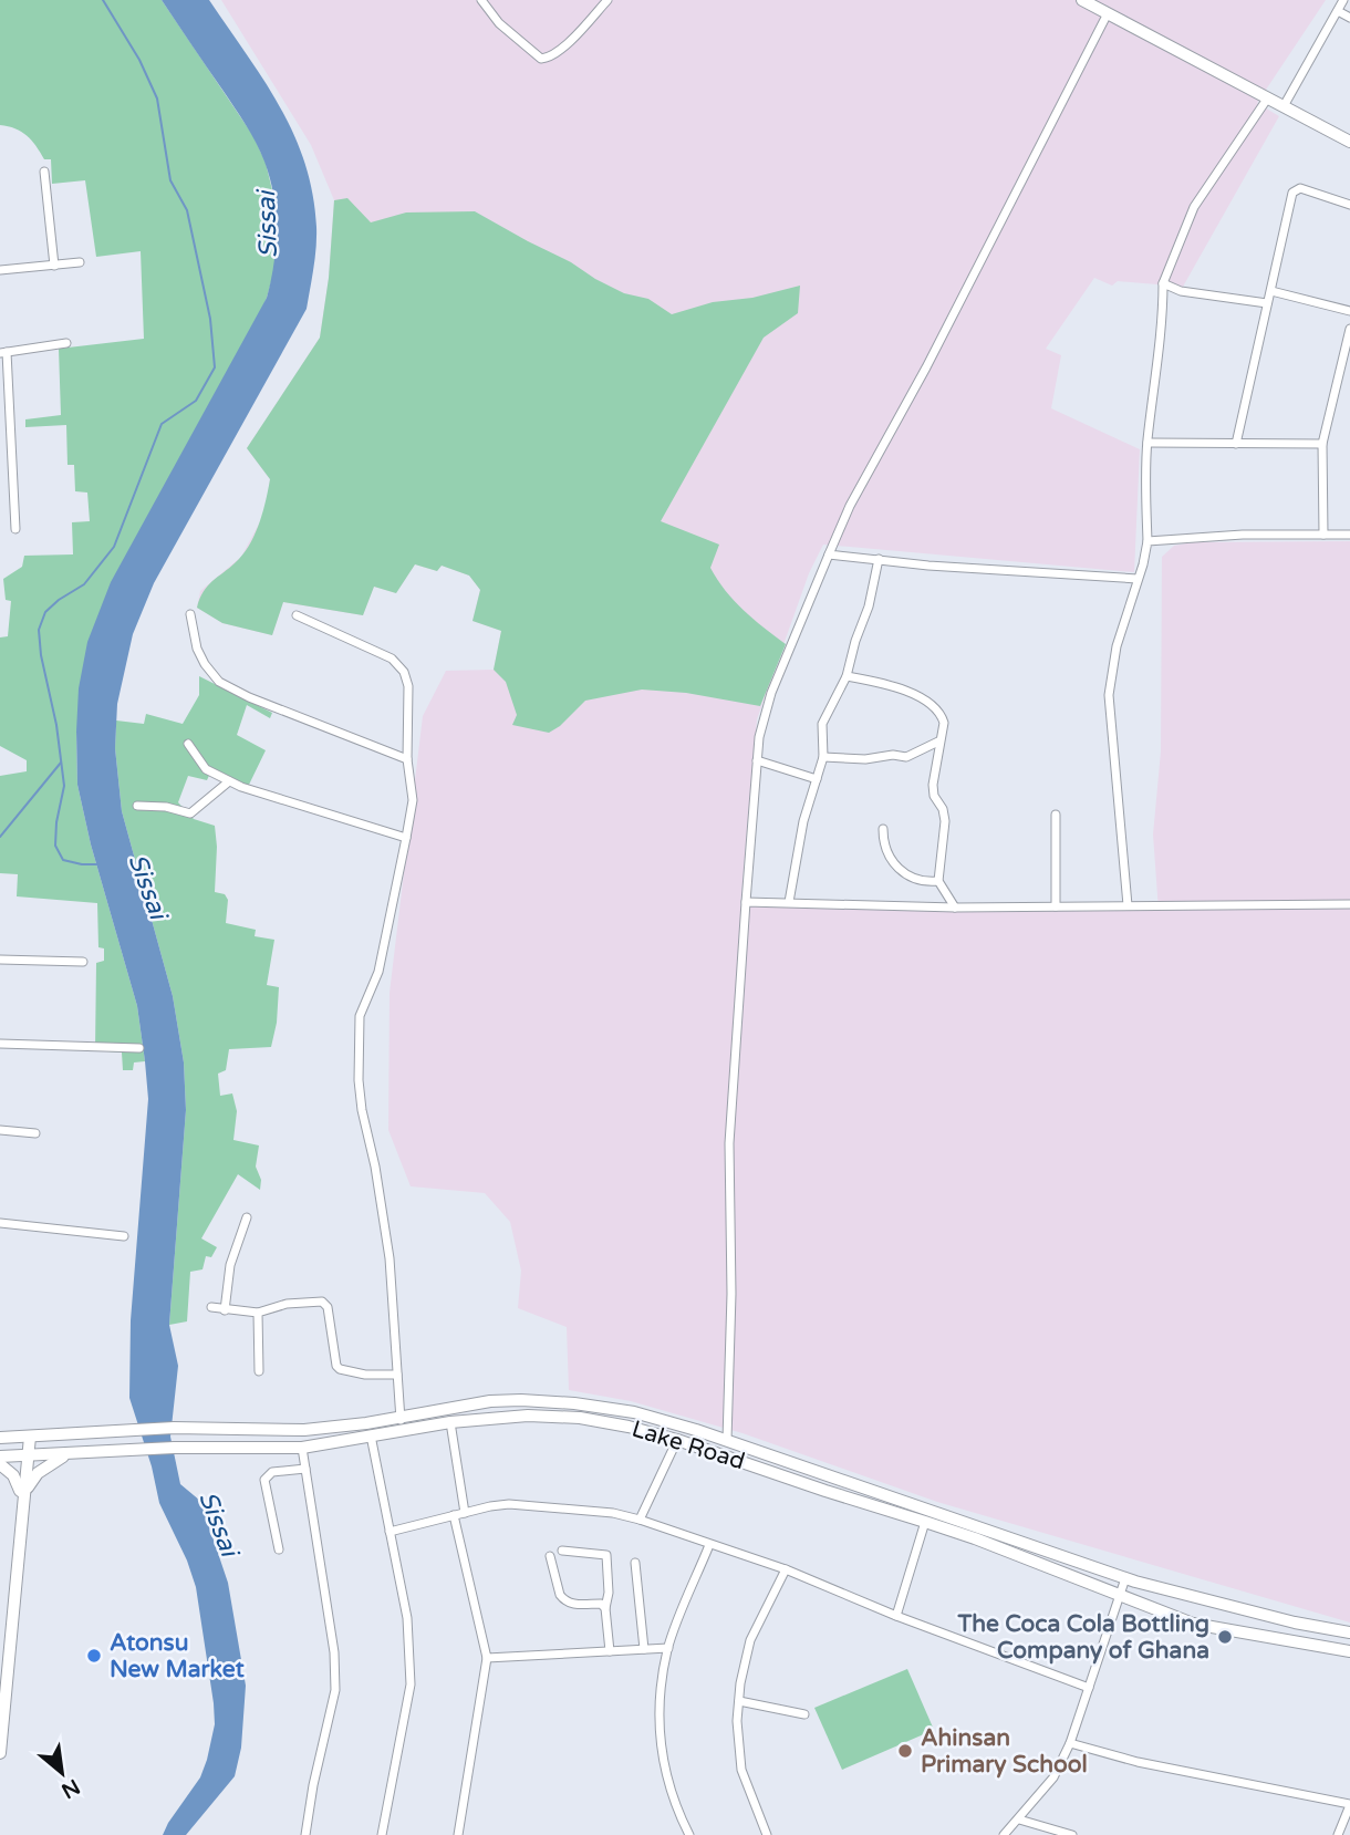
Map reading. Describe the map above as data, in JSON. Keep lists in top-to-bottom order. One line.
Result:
{"streets":{"main road":["Lake Road"]},"water":["Sissai"],"places":["The Coca Cola Bottling Company of Ghana","Atonsu New Market","Ahinsan Primary School"],"north":"bottom right"}
